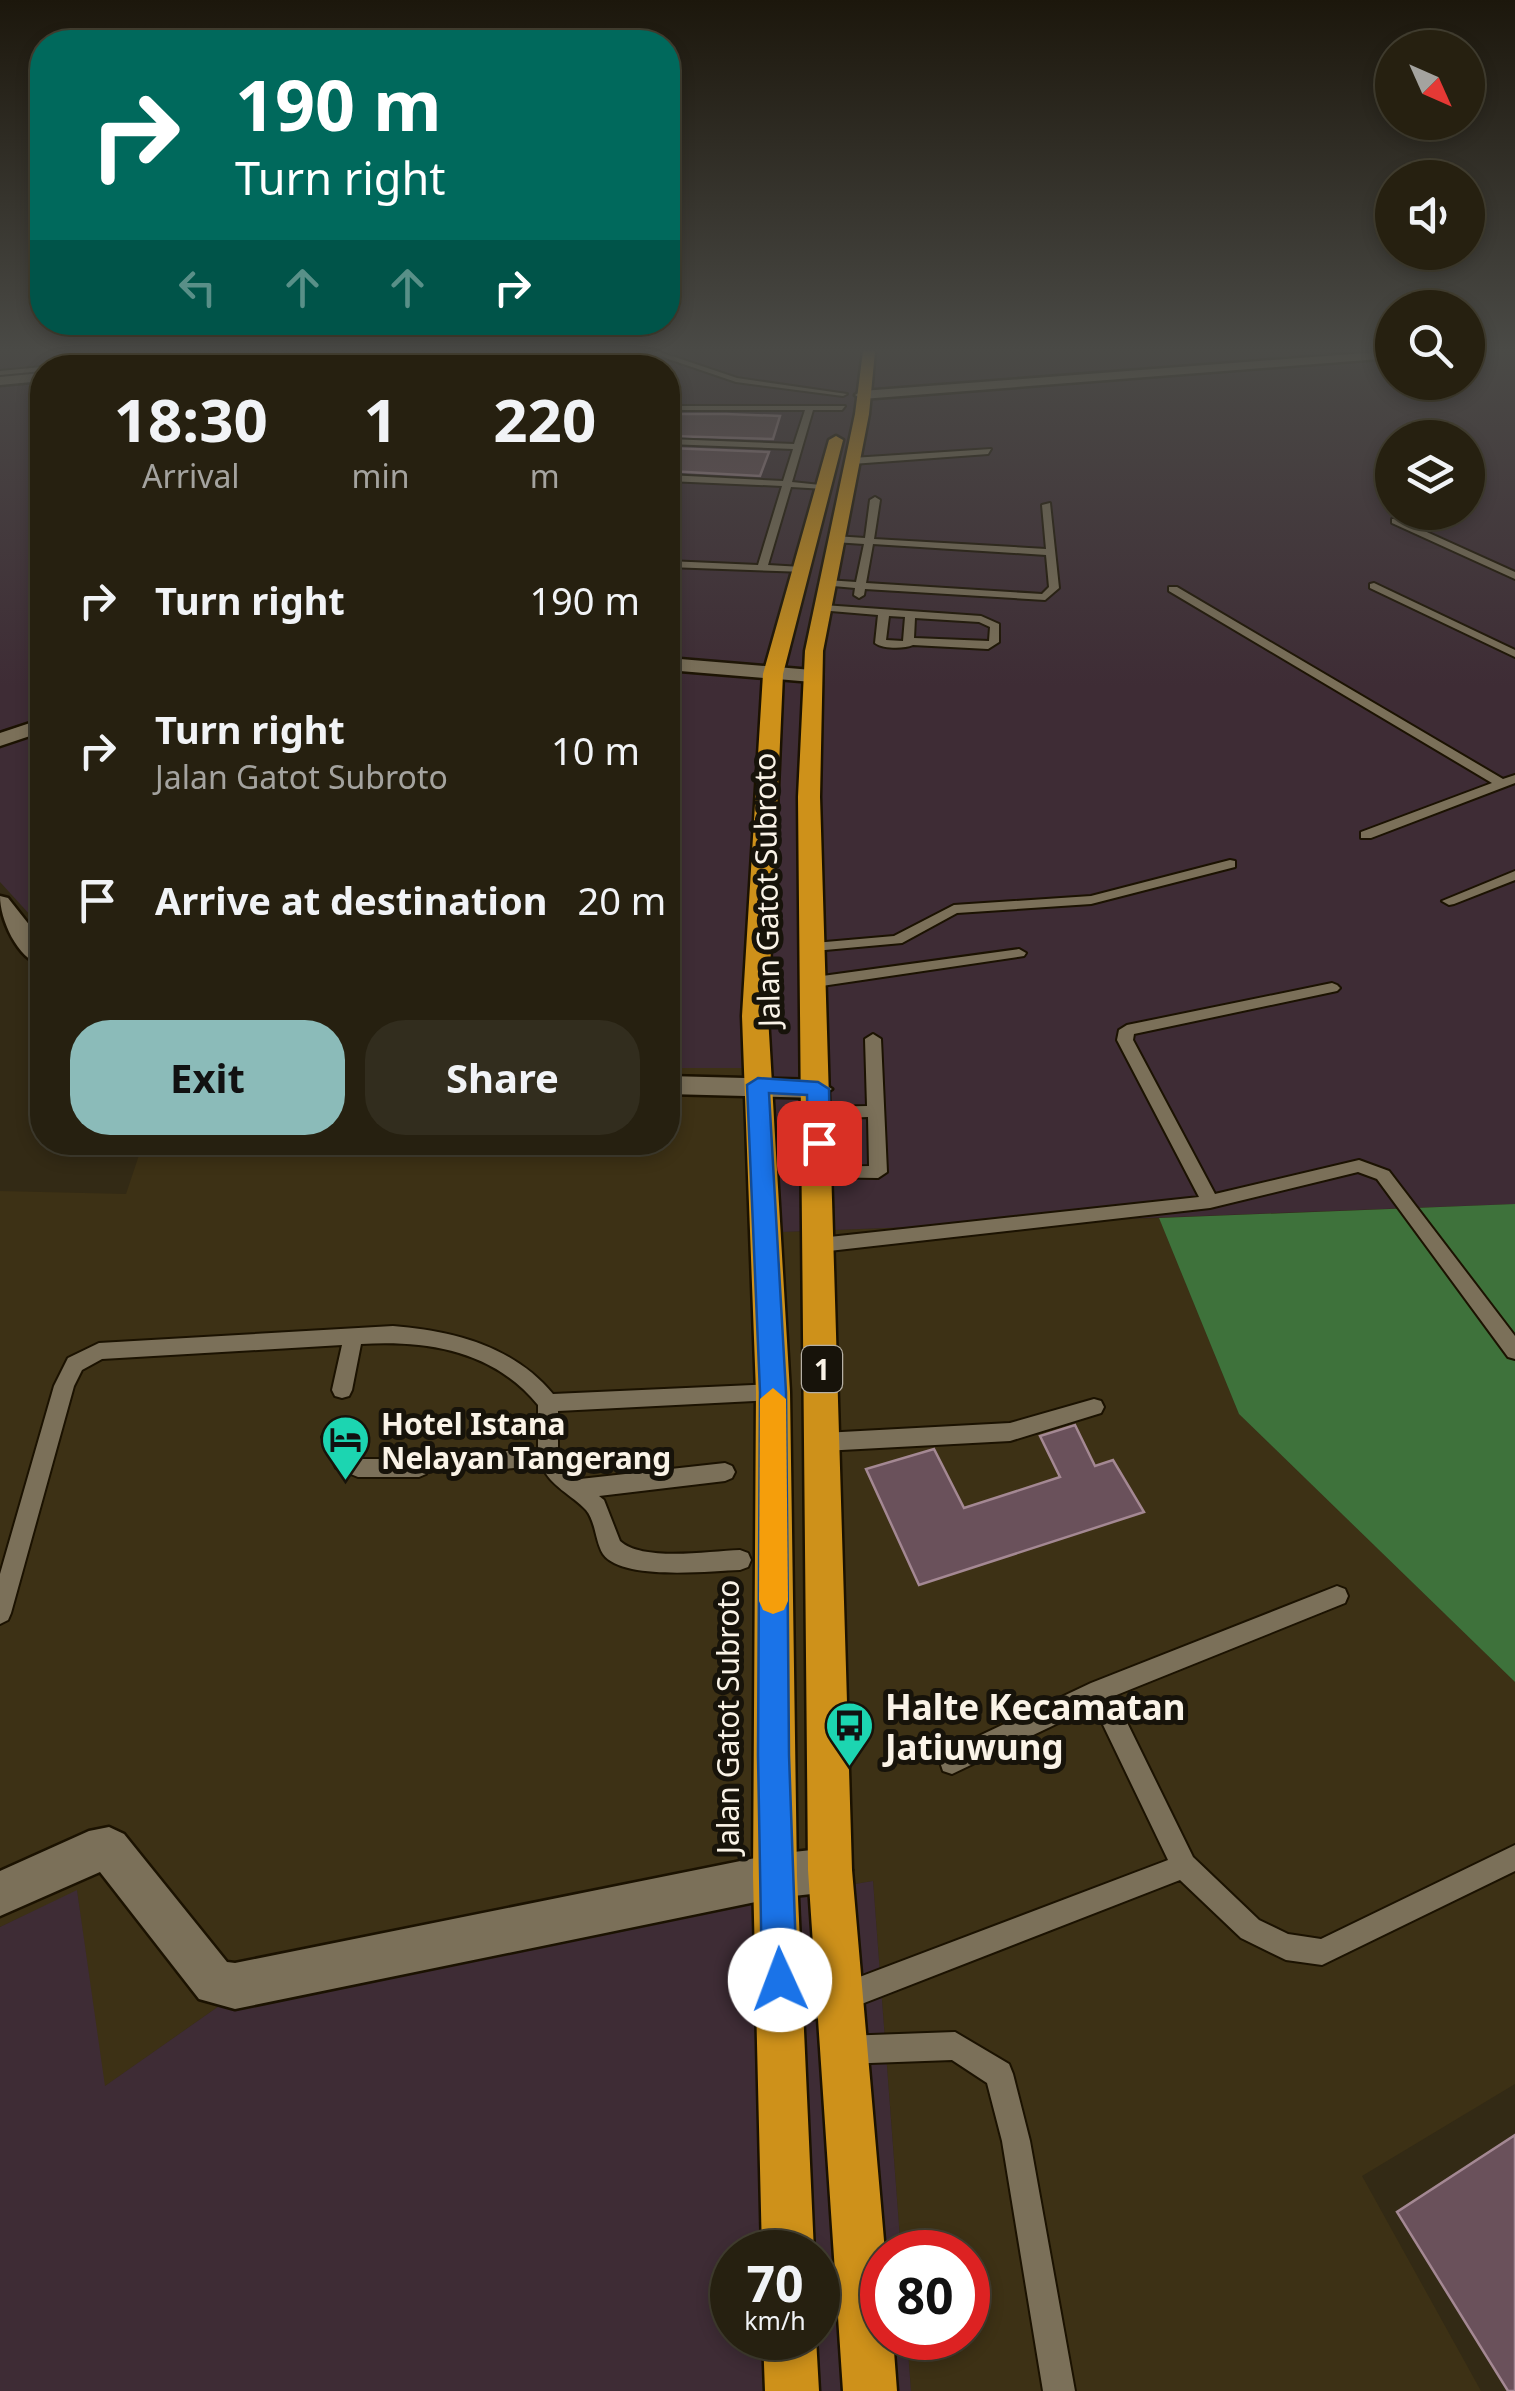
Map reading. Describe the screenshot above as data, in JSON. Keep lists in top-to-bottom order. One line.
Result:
{"streets":{"highway":["Jalan Gatot Subroto","1"]},"places":{"hotel":["Hotel Istana Nelayan Tangerang"],"bus stop":["Halte Kecamatan Jatiuwung"]},"north":"bottom right","page":{"turn":["190 m","Turn right"],"eta":["18:30","Arrival","1","min","220","m"],"list":[{"name":"Turn right","value":"190 m"},{"name":"Turn right","note":"Jalan Gatot Subroto","value":"10 m"},{"name":"Arrive at destination","value":"20 m"}],"buttons":["Exit","Share"],"speed":"70 km/h","limit":"80"}}
